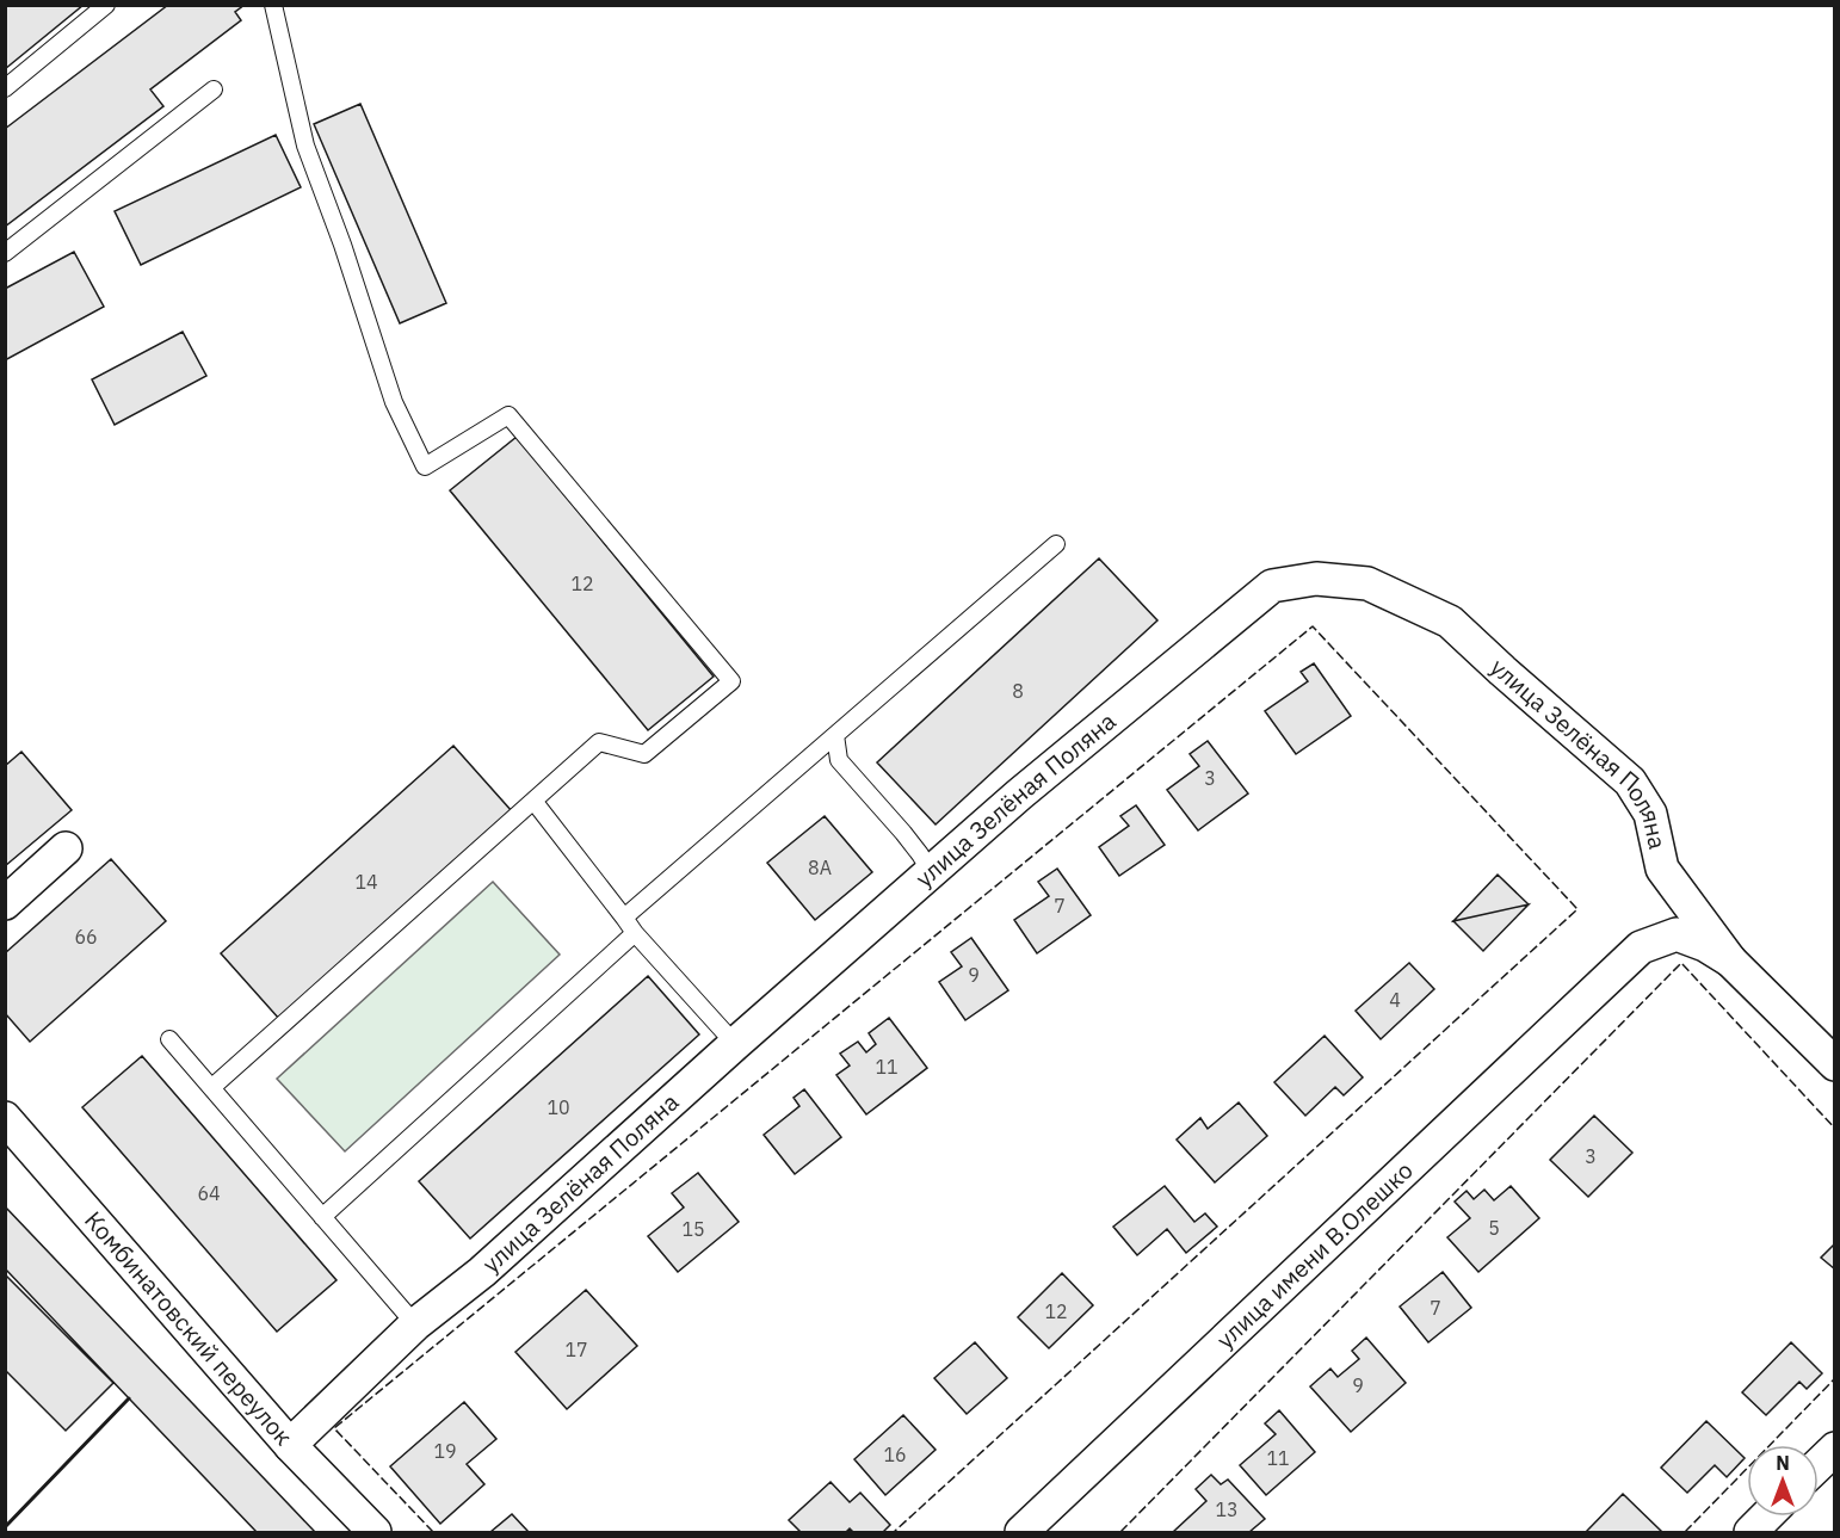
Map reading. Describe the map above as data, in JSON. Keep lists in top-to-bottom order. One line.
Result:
{"streets":{"street":["улица Зелёная Поляна","улица имени В.Олешко","Комбинатовский переулок"]},"crossings":[["улица Зелёная Поляна","улица имени В.Олешко"],["улица Зелёная Поляна","Комбинатовский переулок"]],"house_numbers":["12","8","3","8А","14","7","66","9","4","11","10","3","64","5","15","7","12","17","9","19","16","11","13"],"north":"top"}
